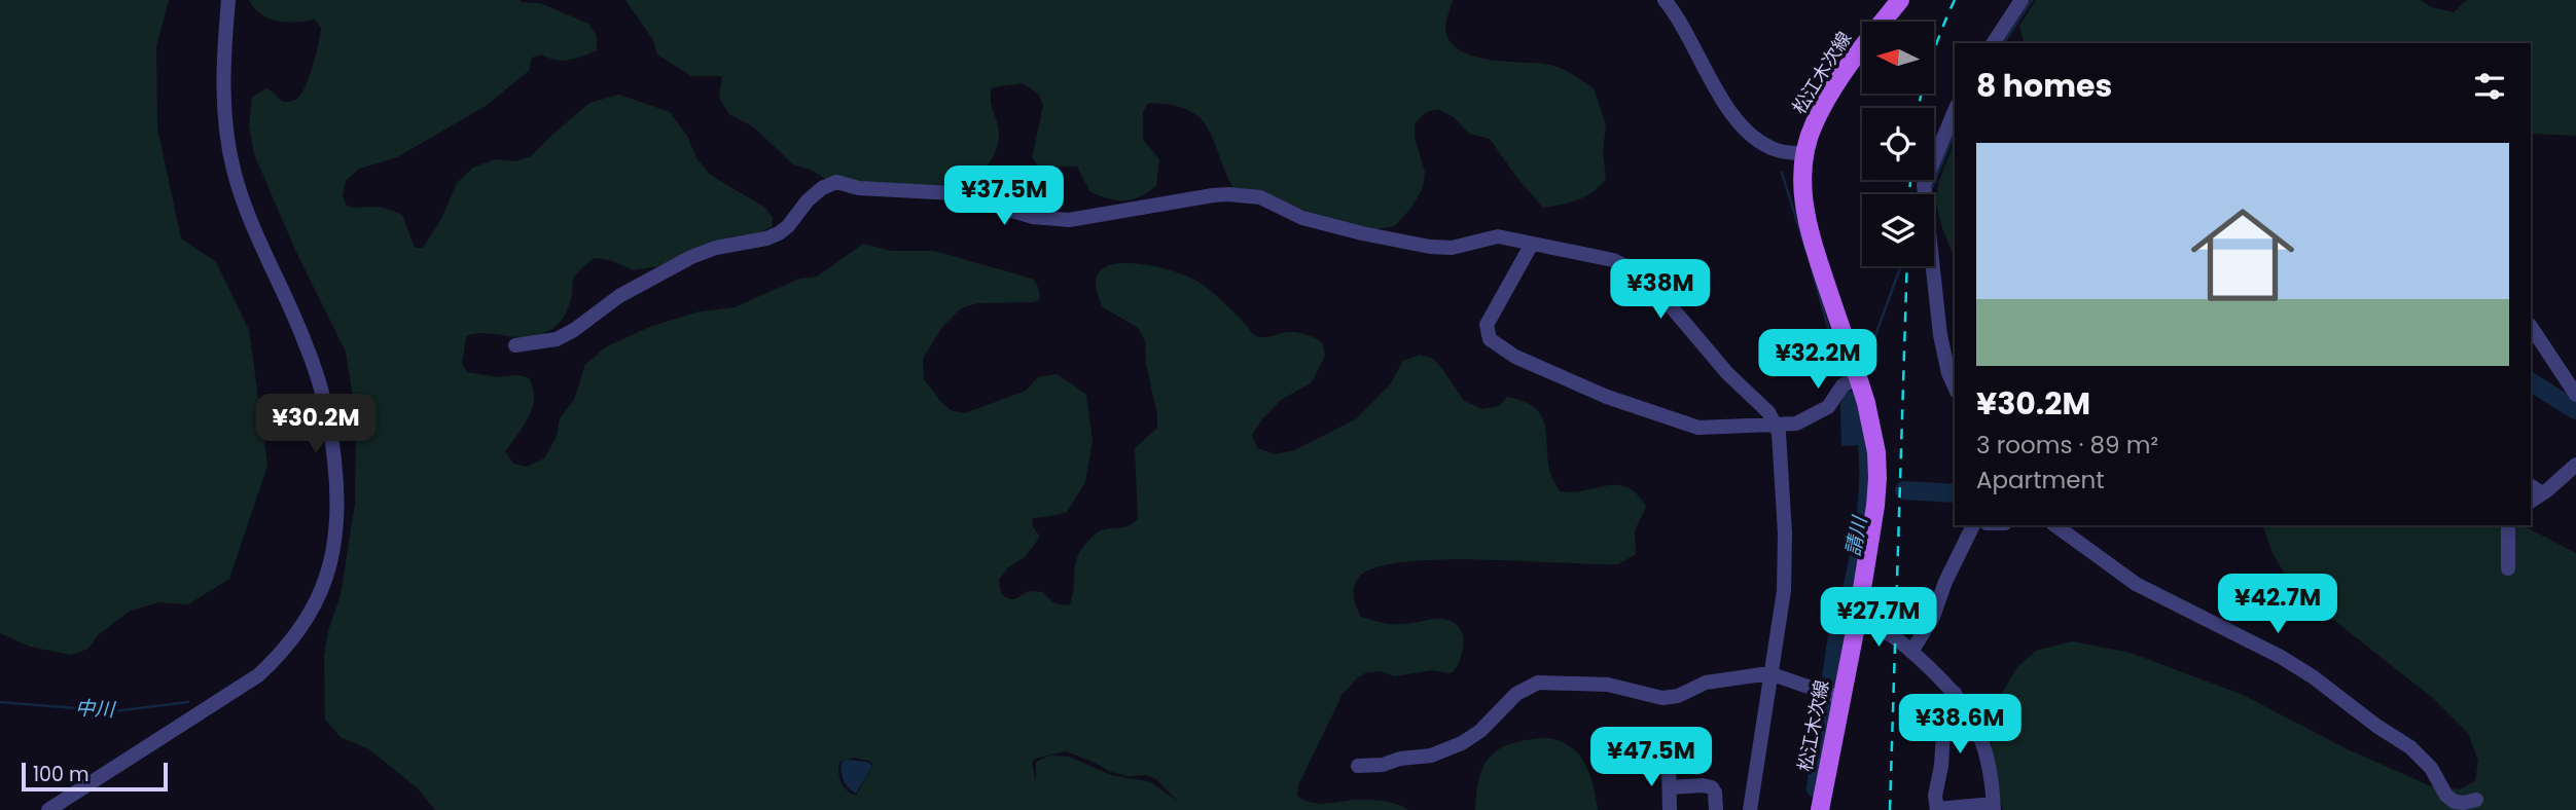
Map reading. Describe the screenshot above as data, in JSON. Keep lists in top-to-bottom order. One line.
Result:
{"streets":{"main road":["松江木次線"]},"water":["請川","中川"],"scale_bar":"100 m","north":"left","page":{"heading":"8 homes","list":[{"name":"¥30.2M","note":"3 rooms · 89 m² · Apartment"}],"price":["¥37.5M","¥38M","¥32.2M","¥30.2M","¥42.7M","¥27.7M","¥38.6M","¥47.5M"],"scale":"100 m"}}
